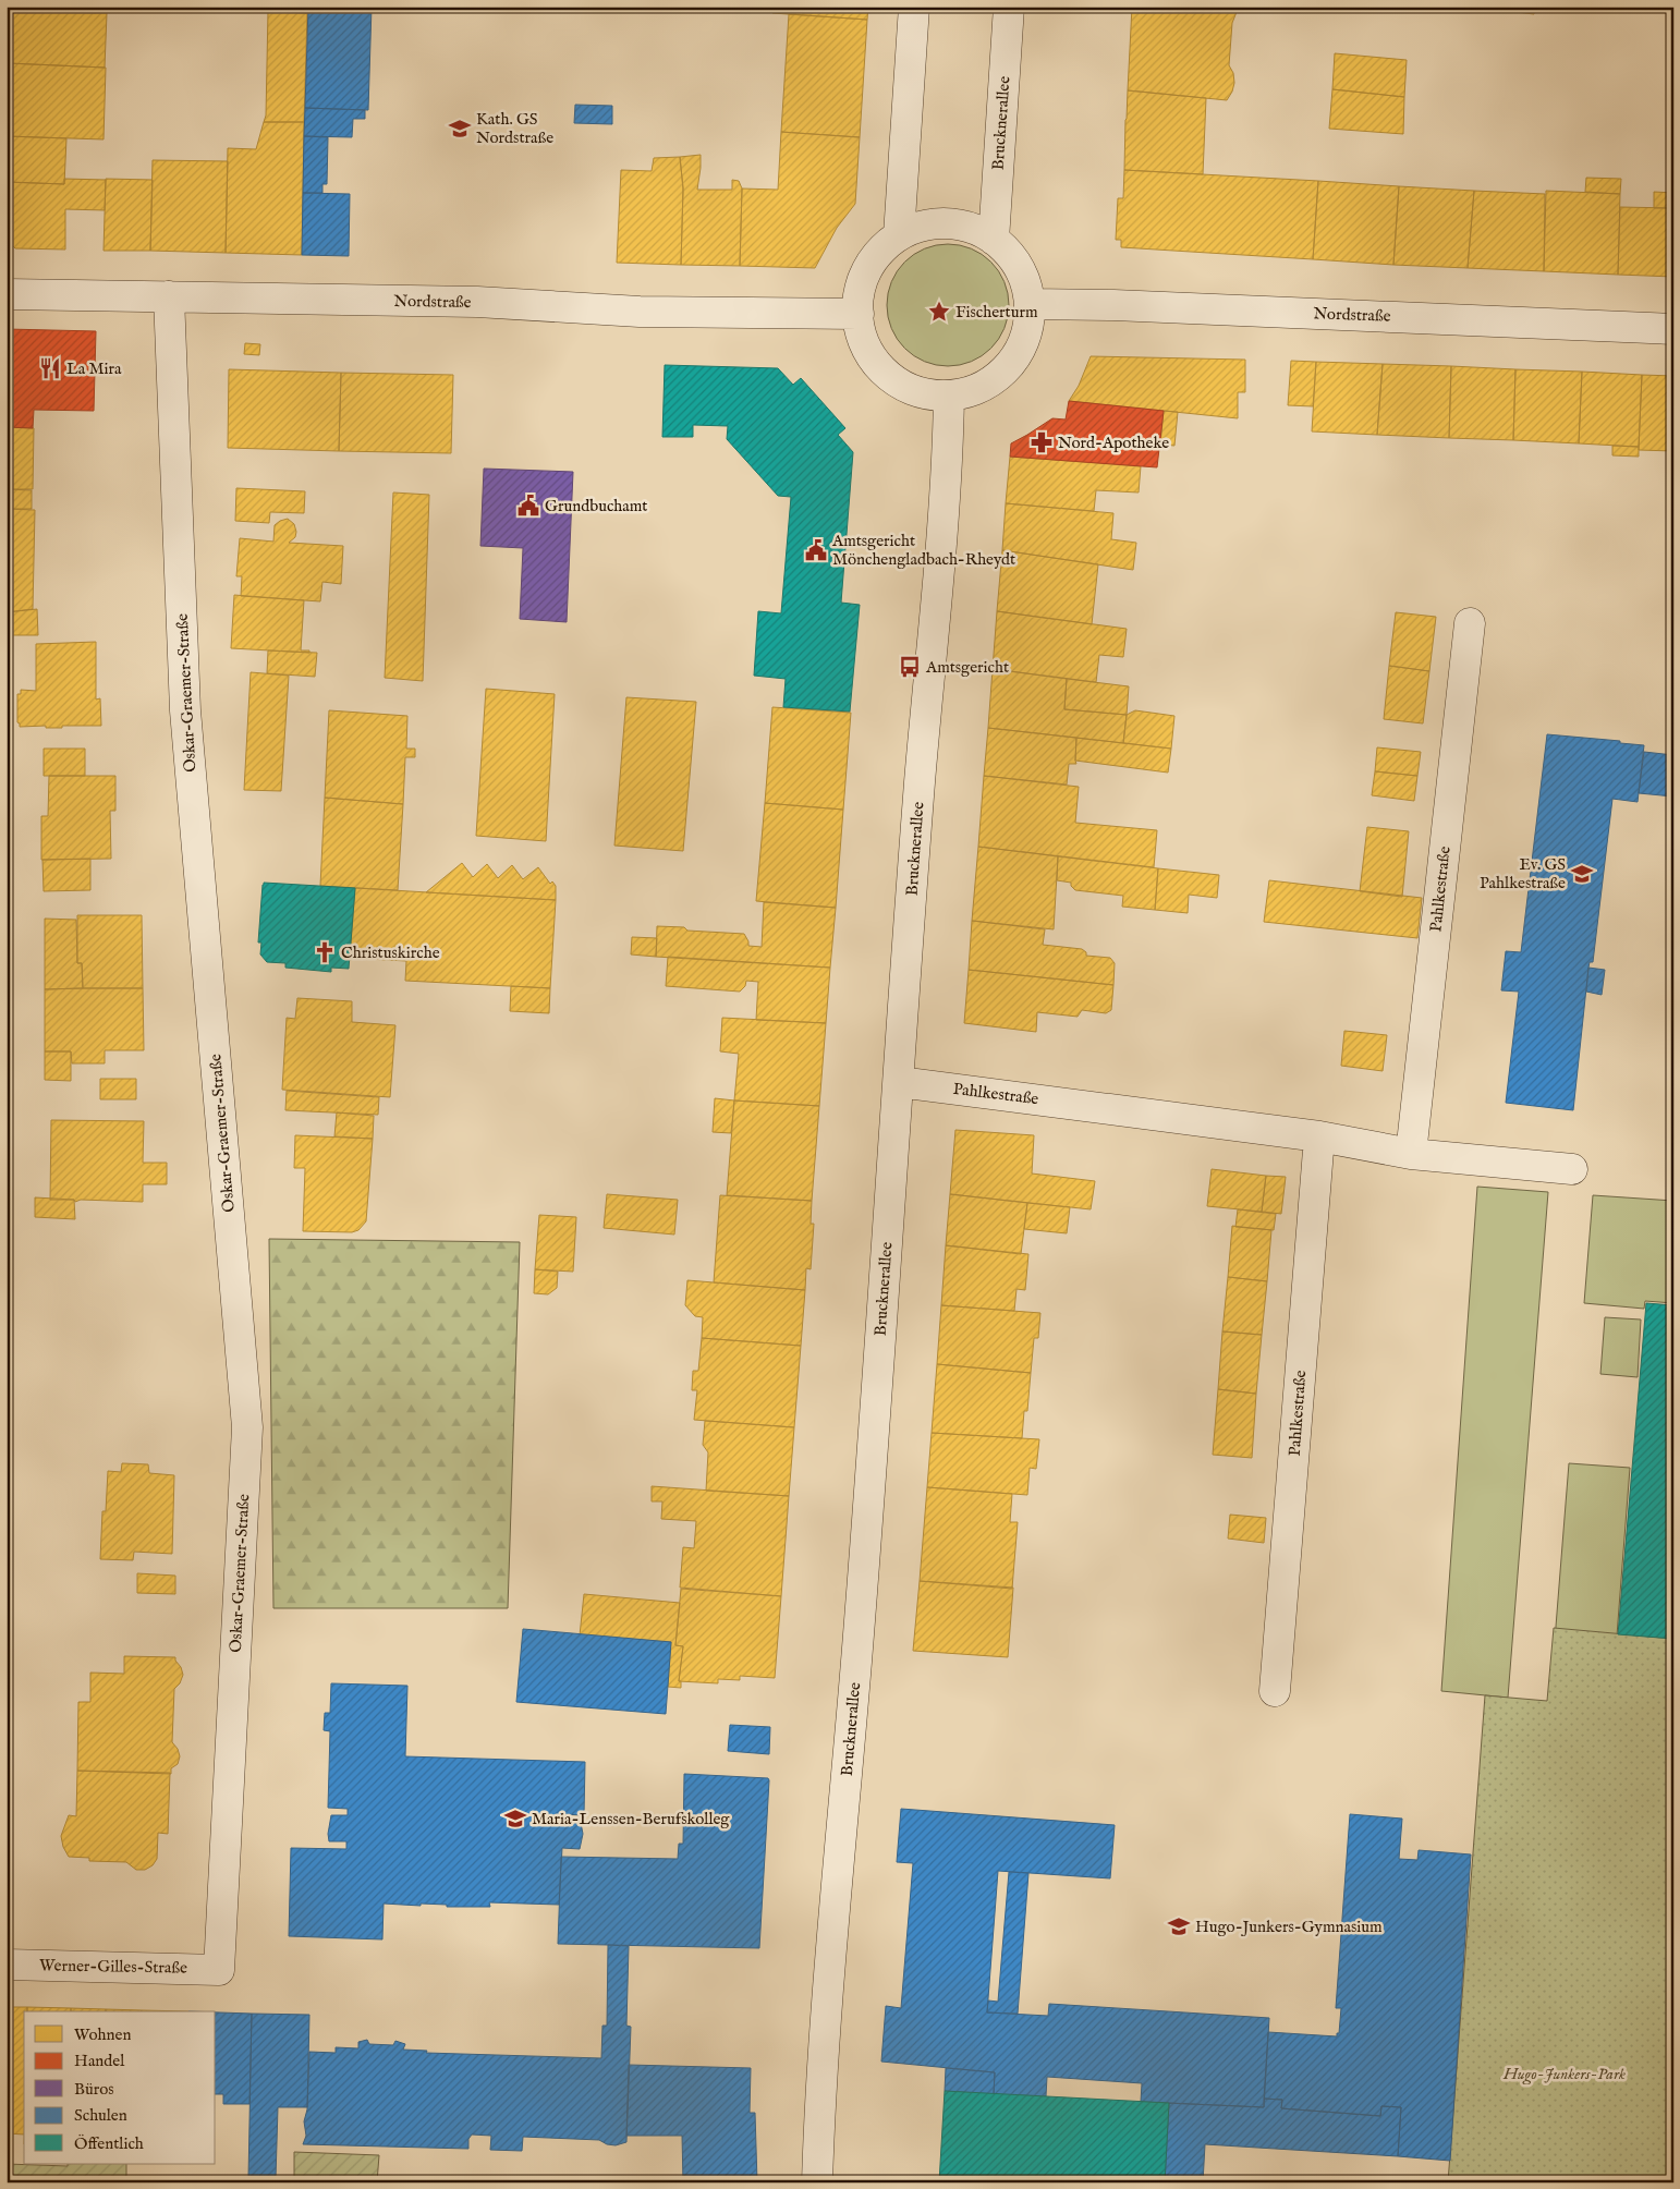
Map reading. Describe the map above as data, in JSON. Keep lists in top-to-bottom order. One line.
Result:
{"streets":{"street":["Brucknerallee","Nordstraße","Oskar-Graemer-Straße","Pahlkestraße","Werner-Gilles-Straße"]},"crossings":[["Brucknerallee","Nordstraße"],["Brucknerallee","Pahlkestraße"],["Nordstraße","Oskar-Graemer-Straße"],["Oskar-Graemer-Straße","Werner-Gilles-Straße"]],"parks":["Hugo-Junkers-Park"],"places":{"school or university":["Kath. GS Nordstraße","Ev. GS Pahlkestraße","Maria-Lenssen-Berufskolleg","Hugo-Junkers-Gymnasium"],"place":["Fischerturm"],"restaurant":["La Mira"],"pharmacy":["Nord-Apotheke"],"public building":["Grundbuchamt","Amtsgericht Mönchengladbach-Rheydt"],"bus stop":["Amtsgericht"],"church":["Christuskirche"]},"legend":["Wohnen","Handel","Büros","Schulen","Öffentlich"]}
